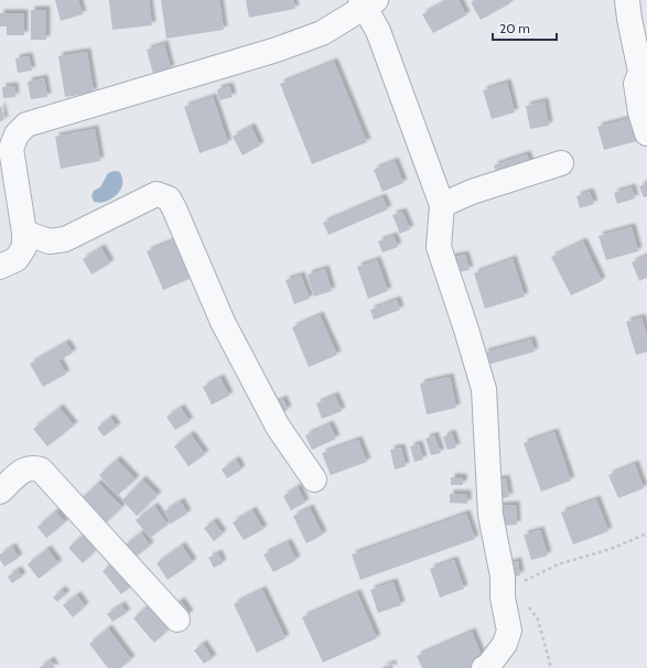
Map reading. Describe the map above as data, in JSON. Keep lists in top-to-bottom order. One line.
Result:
{"scale_bar":"20 m"}
